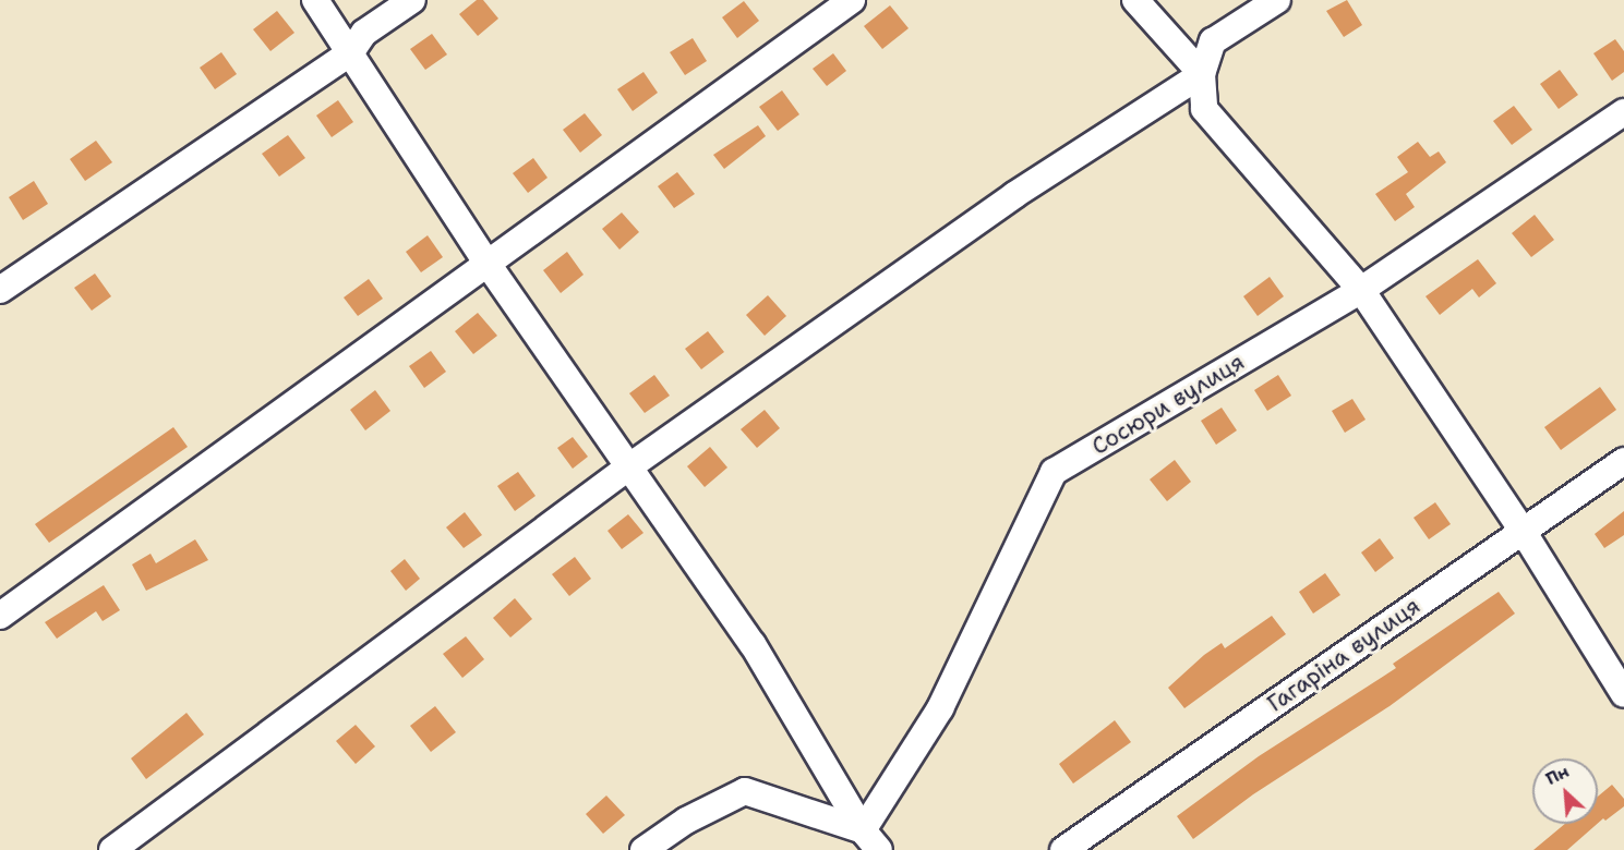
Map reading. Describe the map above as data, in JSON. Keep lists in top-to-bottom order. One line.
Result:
{"streets":{"street":["Сосюри вулиця","Гагаріна вулиця"]},"north":"top left"}
